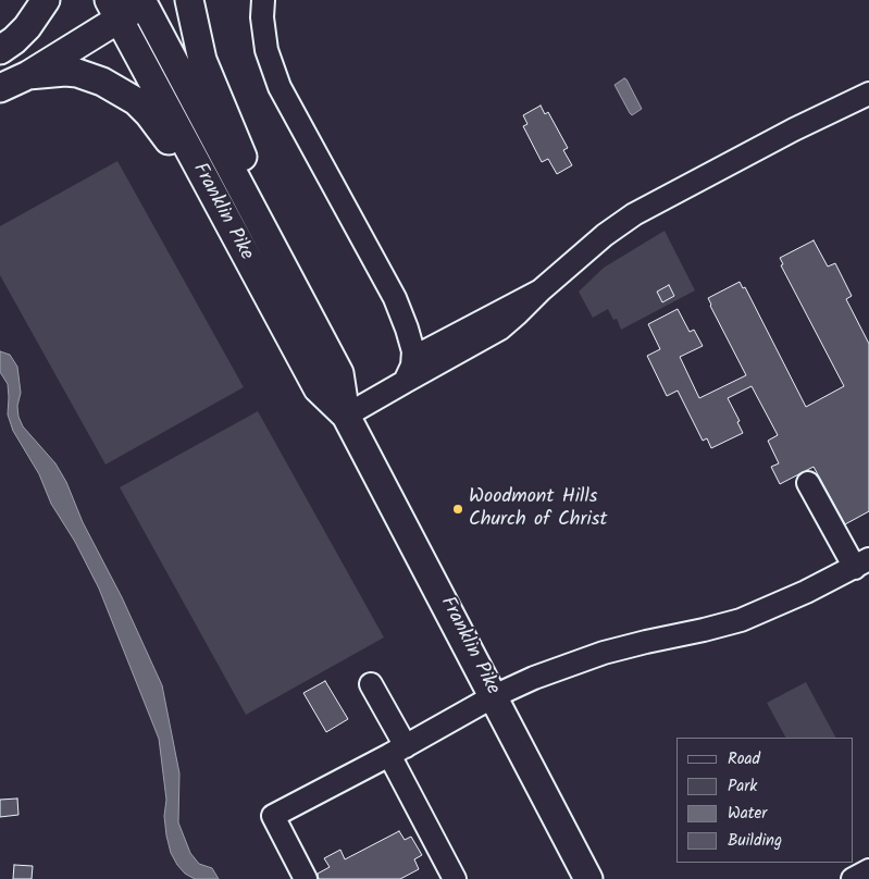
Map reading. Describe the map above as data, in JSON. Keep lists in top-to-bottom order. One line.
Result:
{"streets":{"main road":["Franklin Pike"]},"places":["Woodmont Hills Church of Christ"],"legend":["Road","Park","Water","Building"]}
